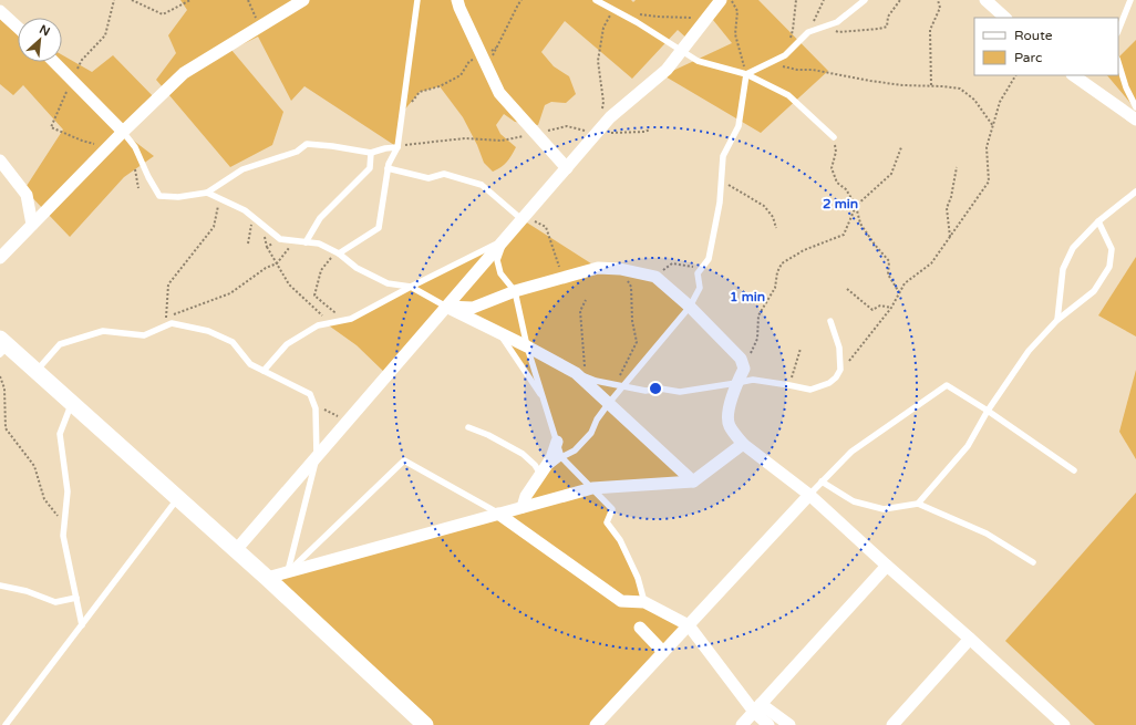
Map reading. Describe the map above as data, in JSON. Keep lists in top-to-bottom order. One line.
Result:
{"legend":["Route","Parc"],"north":"top right","rings":["2 min","1 min"]}
